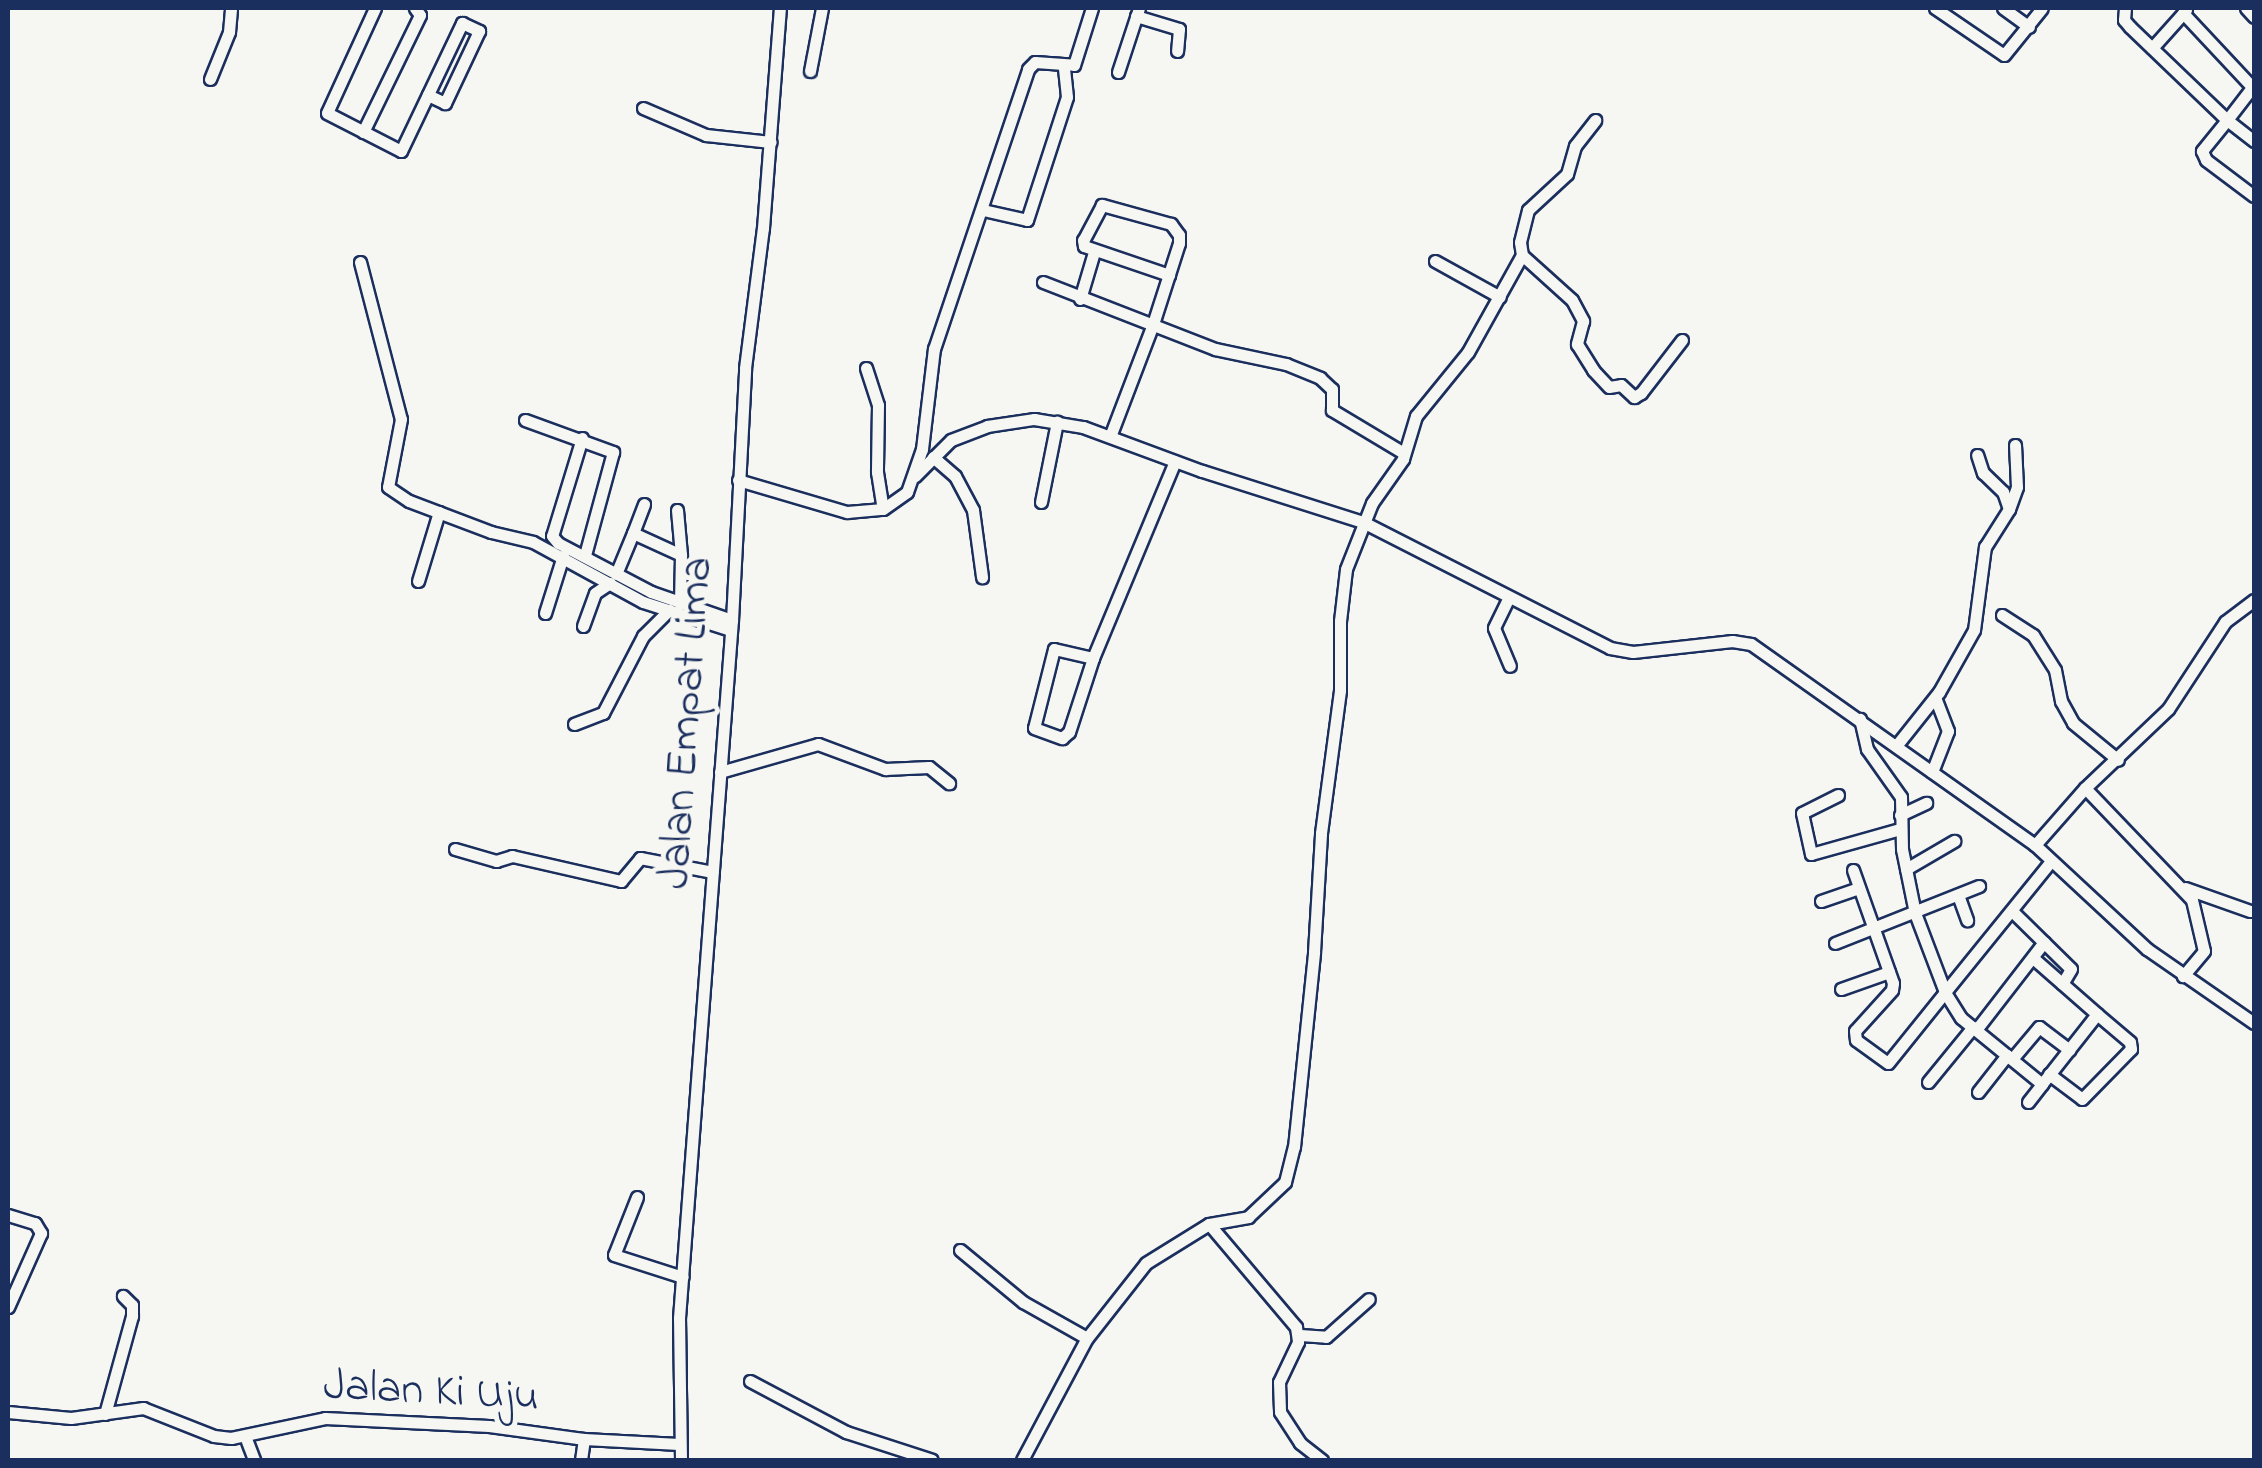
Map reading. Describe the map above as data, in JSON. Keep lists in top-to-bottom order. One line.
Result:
{"streets":{"street":["Jalan Empat Lima","Jalan Ki Uju"]},"crossings":[["Jalan Empat Lima","Jalan Ki Uju"]]}
